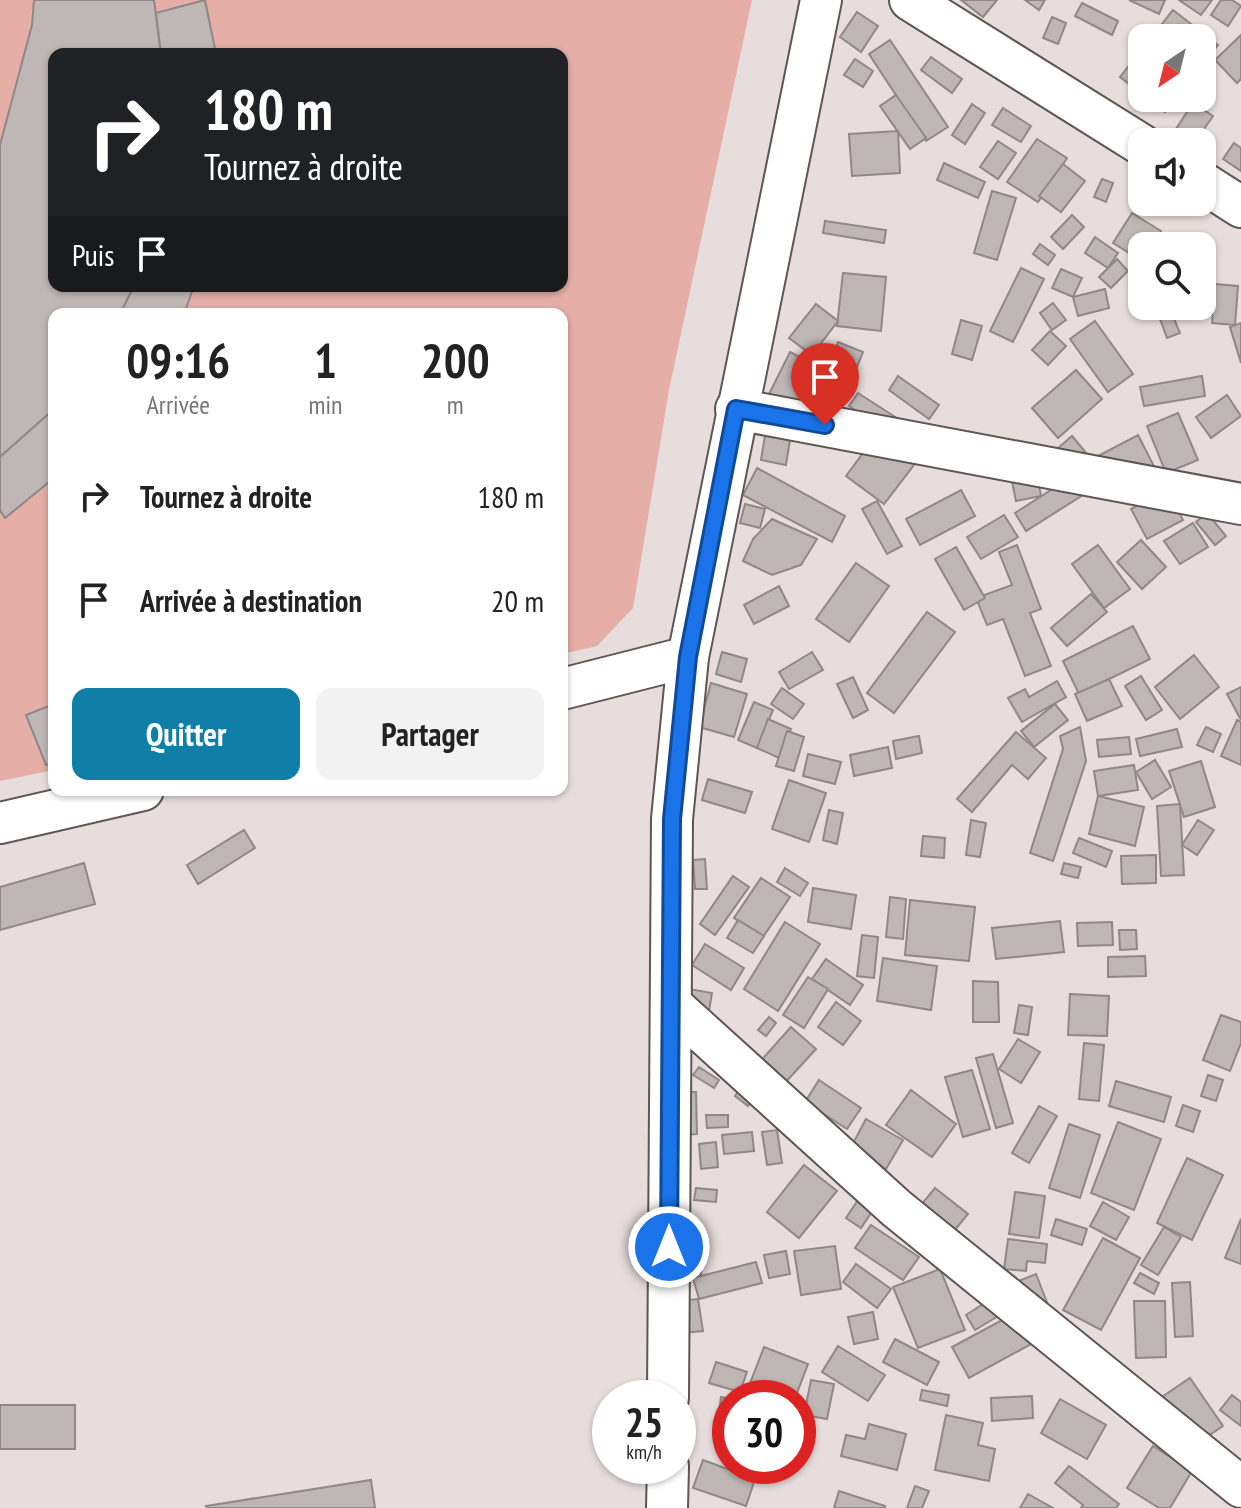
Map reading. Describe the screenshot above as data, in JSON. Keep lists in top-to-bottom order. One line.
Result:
{"north":"bottom left","page":{"turn":["180 m","Tournez à droite"],"then":"Puis","eta":["09:16","Arrivée","1","min","200","m"],"list":[{"name":"Tournez à droite","value":"180 m"},{"name":"Arrivée à destination","value":"20 m"}],"buttons":["Quitter","Partager"],"speed":"25 km/h","limit":"30"}}
